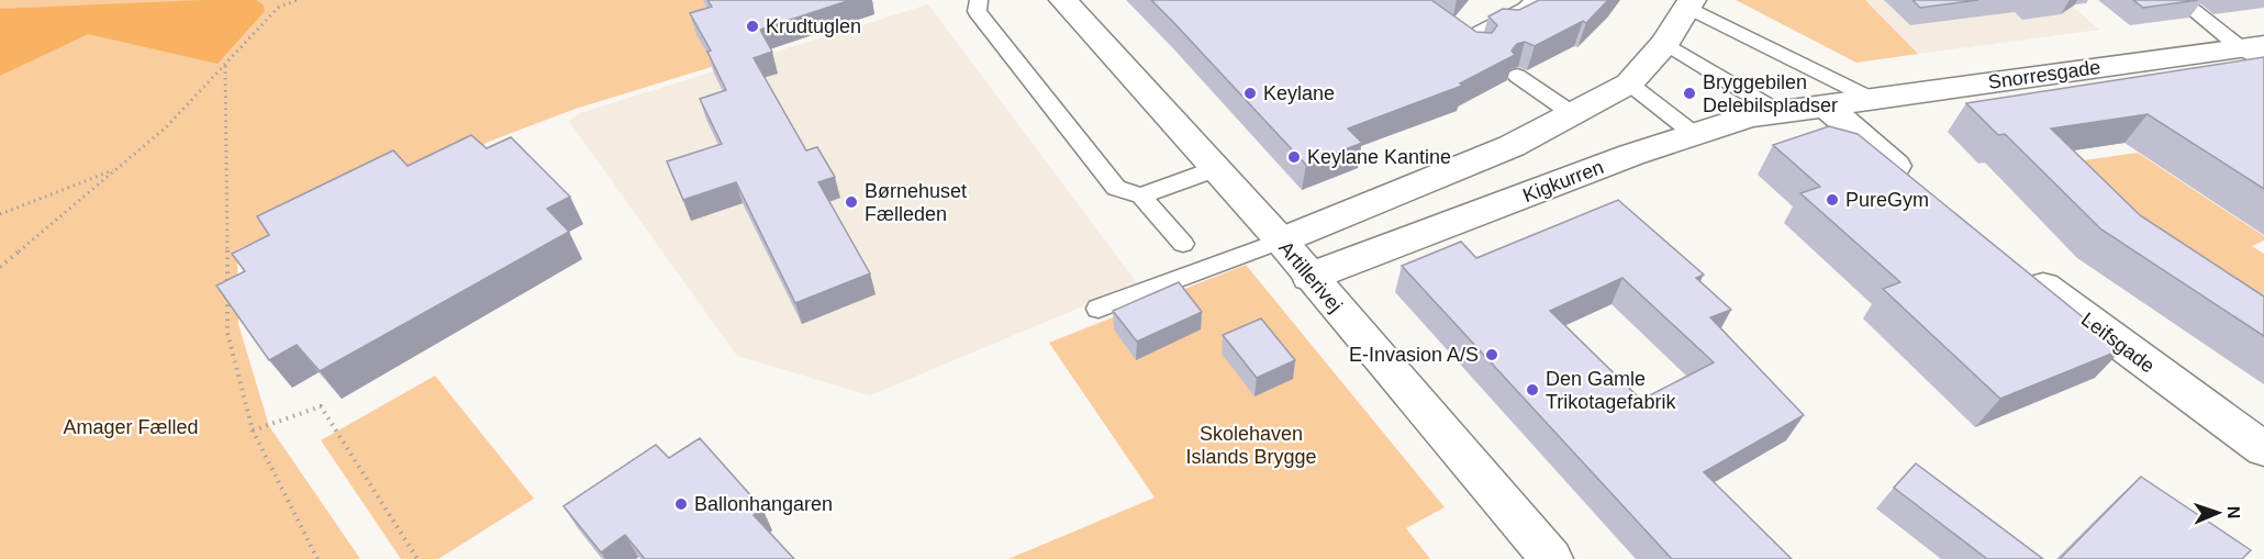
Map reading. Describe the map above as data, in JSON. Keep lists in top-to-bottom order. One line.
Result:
{"streets":{"street":["Snorresgade","Kigkurren","Artillerivej","Leifsgade"]},"crossings":[["Snorresgade","Kigkurren"],["Kigkurren","Artillerivej"]],"parks":["Amager Fælled","Skolehaven Islands Brygge"],"places":["Krudtuglen","Keylane","Bryggebilen Delebilspladser","Keylane Kantine","PureGym","Børnehuset Fælleden","E-Invasion A/S","Den Gamle Trikotagefabrik","Ballonhangaren"],"north":"right"}
